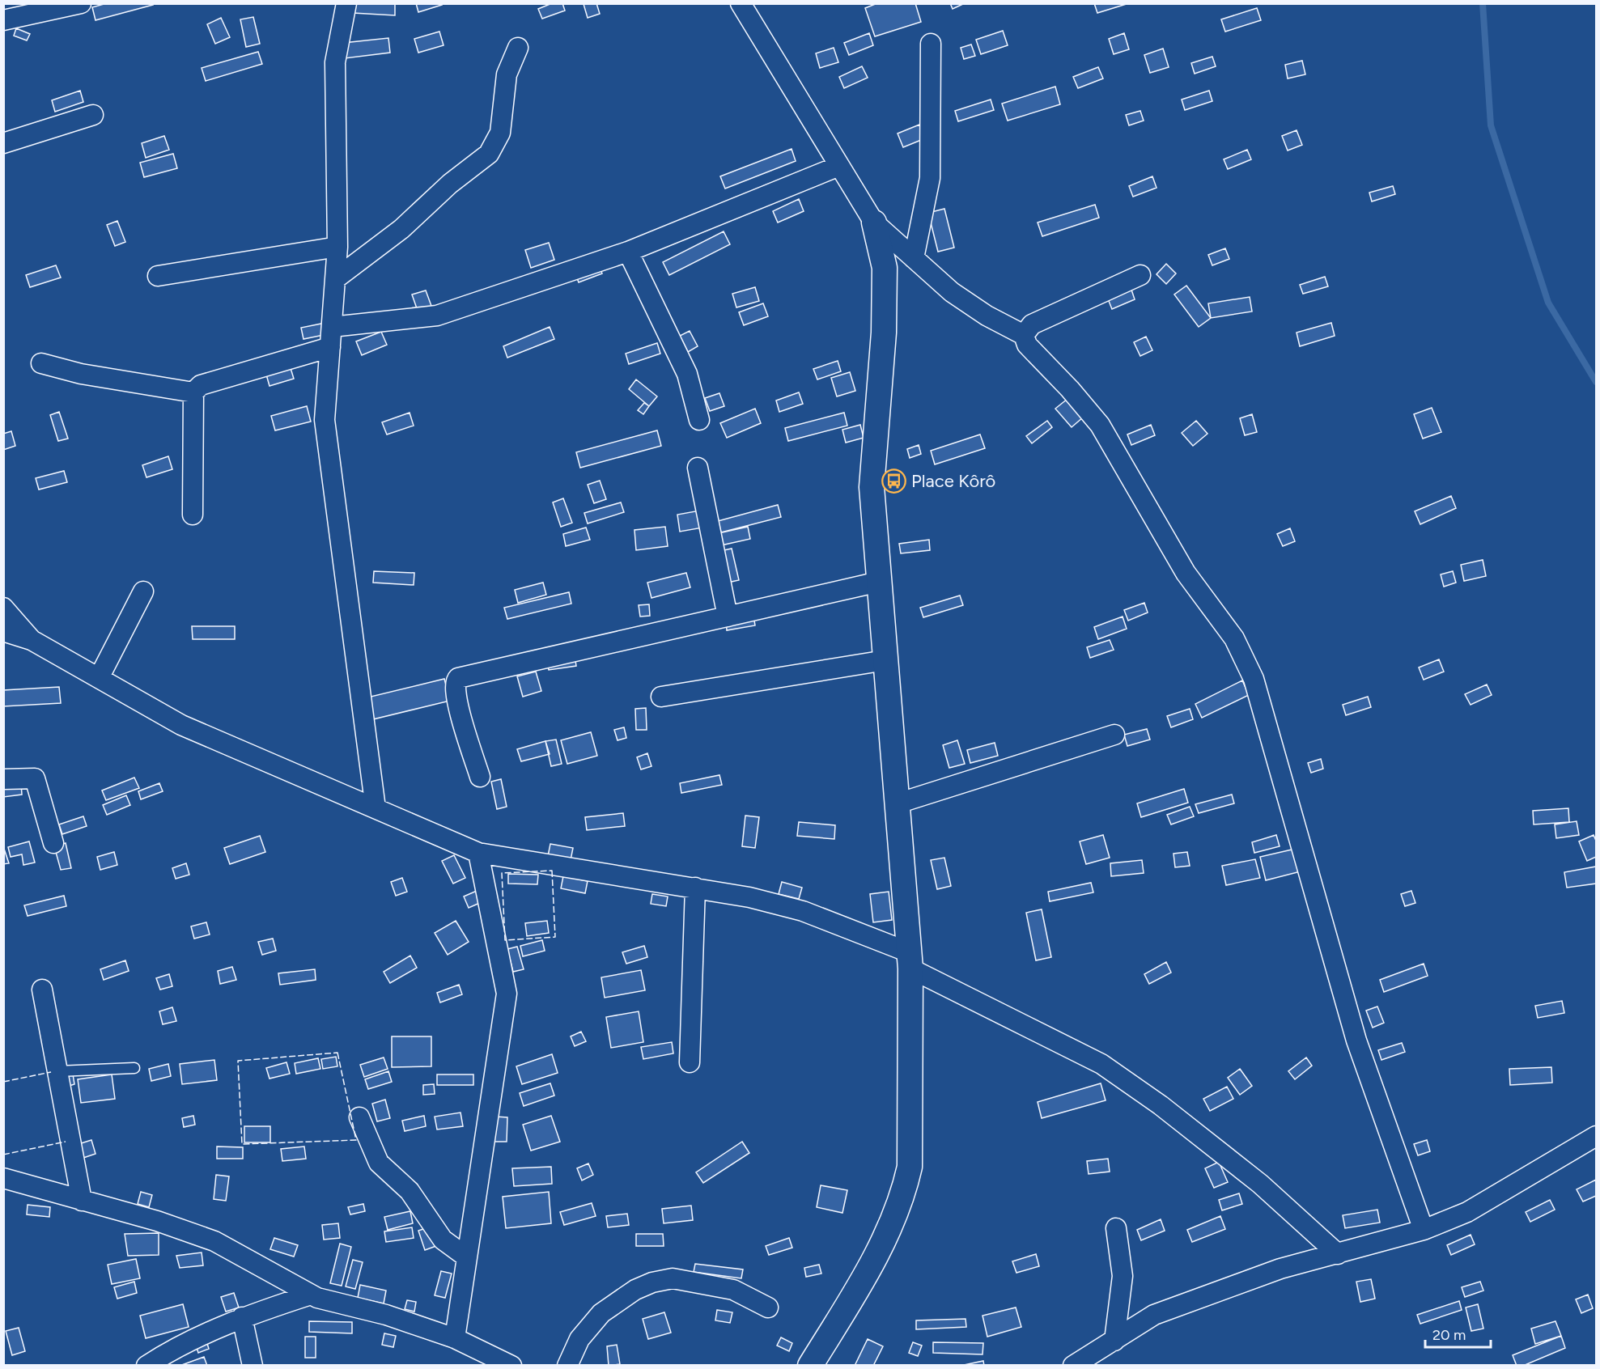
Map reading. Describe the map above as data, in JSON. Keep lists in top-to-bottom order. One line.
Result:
{"places":{"bus stop":["Place Kôrô"]},"scale_bar":"20 m"}
